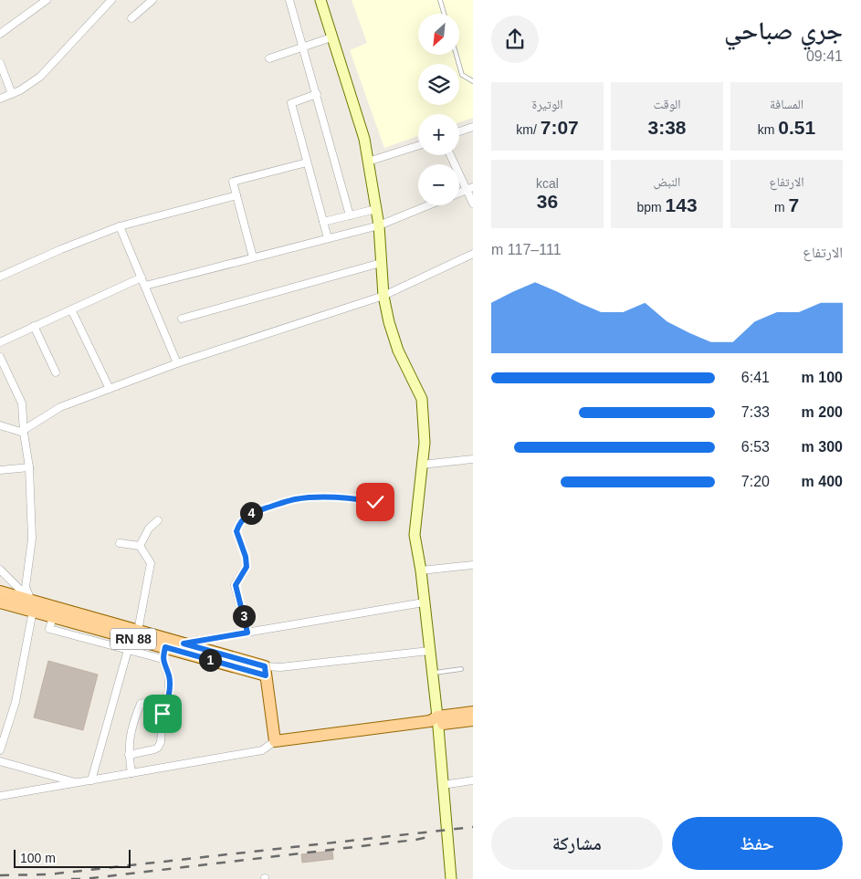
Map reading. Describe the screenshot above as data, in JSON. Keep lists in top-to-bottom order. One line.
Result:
{"streets":{"main road":["RN 88"]},"scale_bar":"100 m","north":"bottom left","page":{"heading":["جري صباحي","09:41"],"map_buttons":["+","−"],"stats":[["المسافة","0.51 km"],["الوقت","3:38"],["الوتيرة","7:07 /km"],["الارتفاع","7 m"],["النبض","143 bpm"],["kcal","36"]],"chart":["الارتفاع","111–117 m"],"list":[{"name":"100 m","note":"6:41"},{"name":"200 m","note":"7:33"},{"name":"300 m","note":"6:53"},{"name":"400 m","note":"7:20"}],"pins":["4","3","1"],"buttons":["حفظ","مشاركة"],"scale":"100 m"}}
